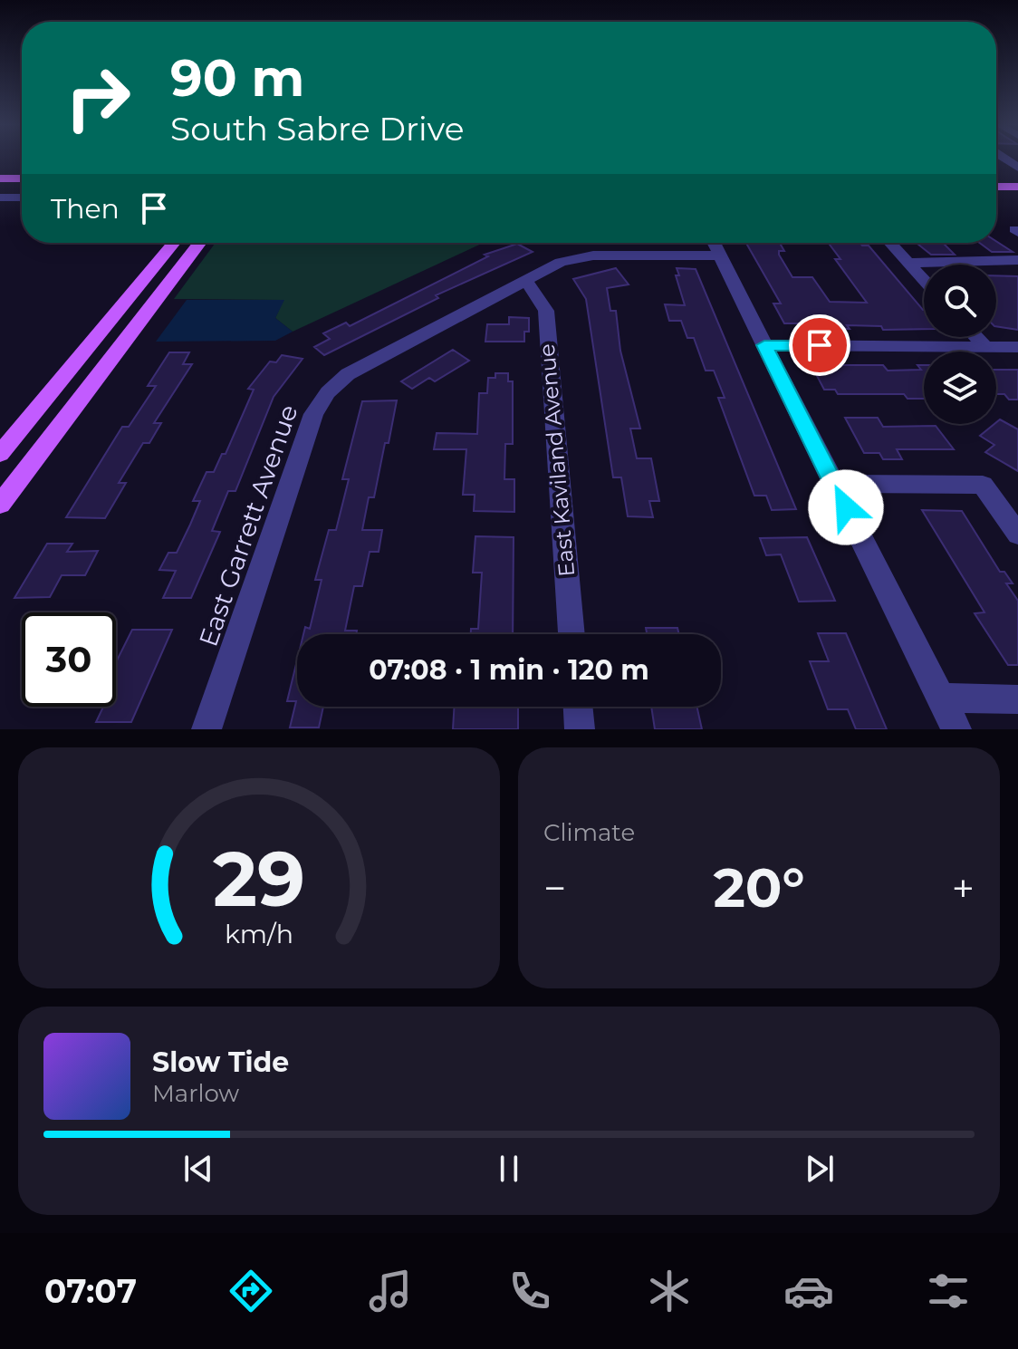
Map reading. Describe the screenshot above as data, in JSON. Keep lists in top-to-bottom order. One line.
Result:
{"streets":{"street":["East Kaviland Avenue","East Garrett Avenue"]},"crossings":[["East Kaviland Avenue","East Garrett Avenue"]],"page":{"turn":["90 m","South Sabre Drive"],"then":"Then","limit":"30","trip":"07:08 · 1 min · 120 m","tile":"Climate","heat":["−","20°","+"],"song":["Slow Tide","Marlow"],"tabs":"07:07","gauge":["29","km/h"]}}
